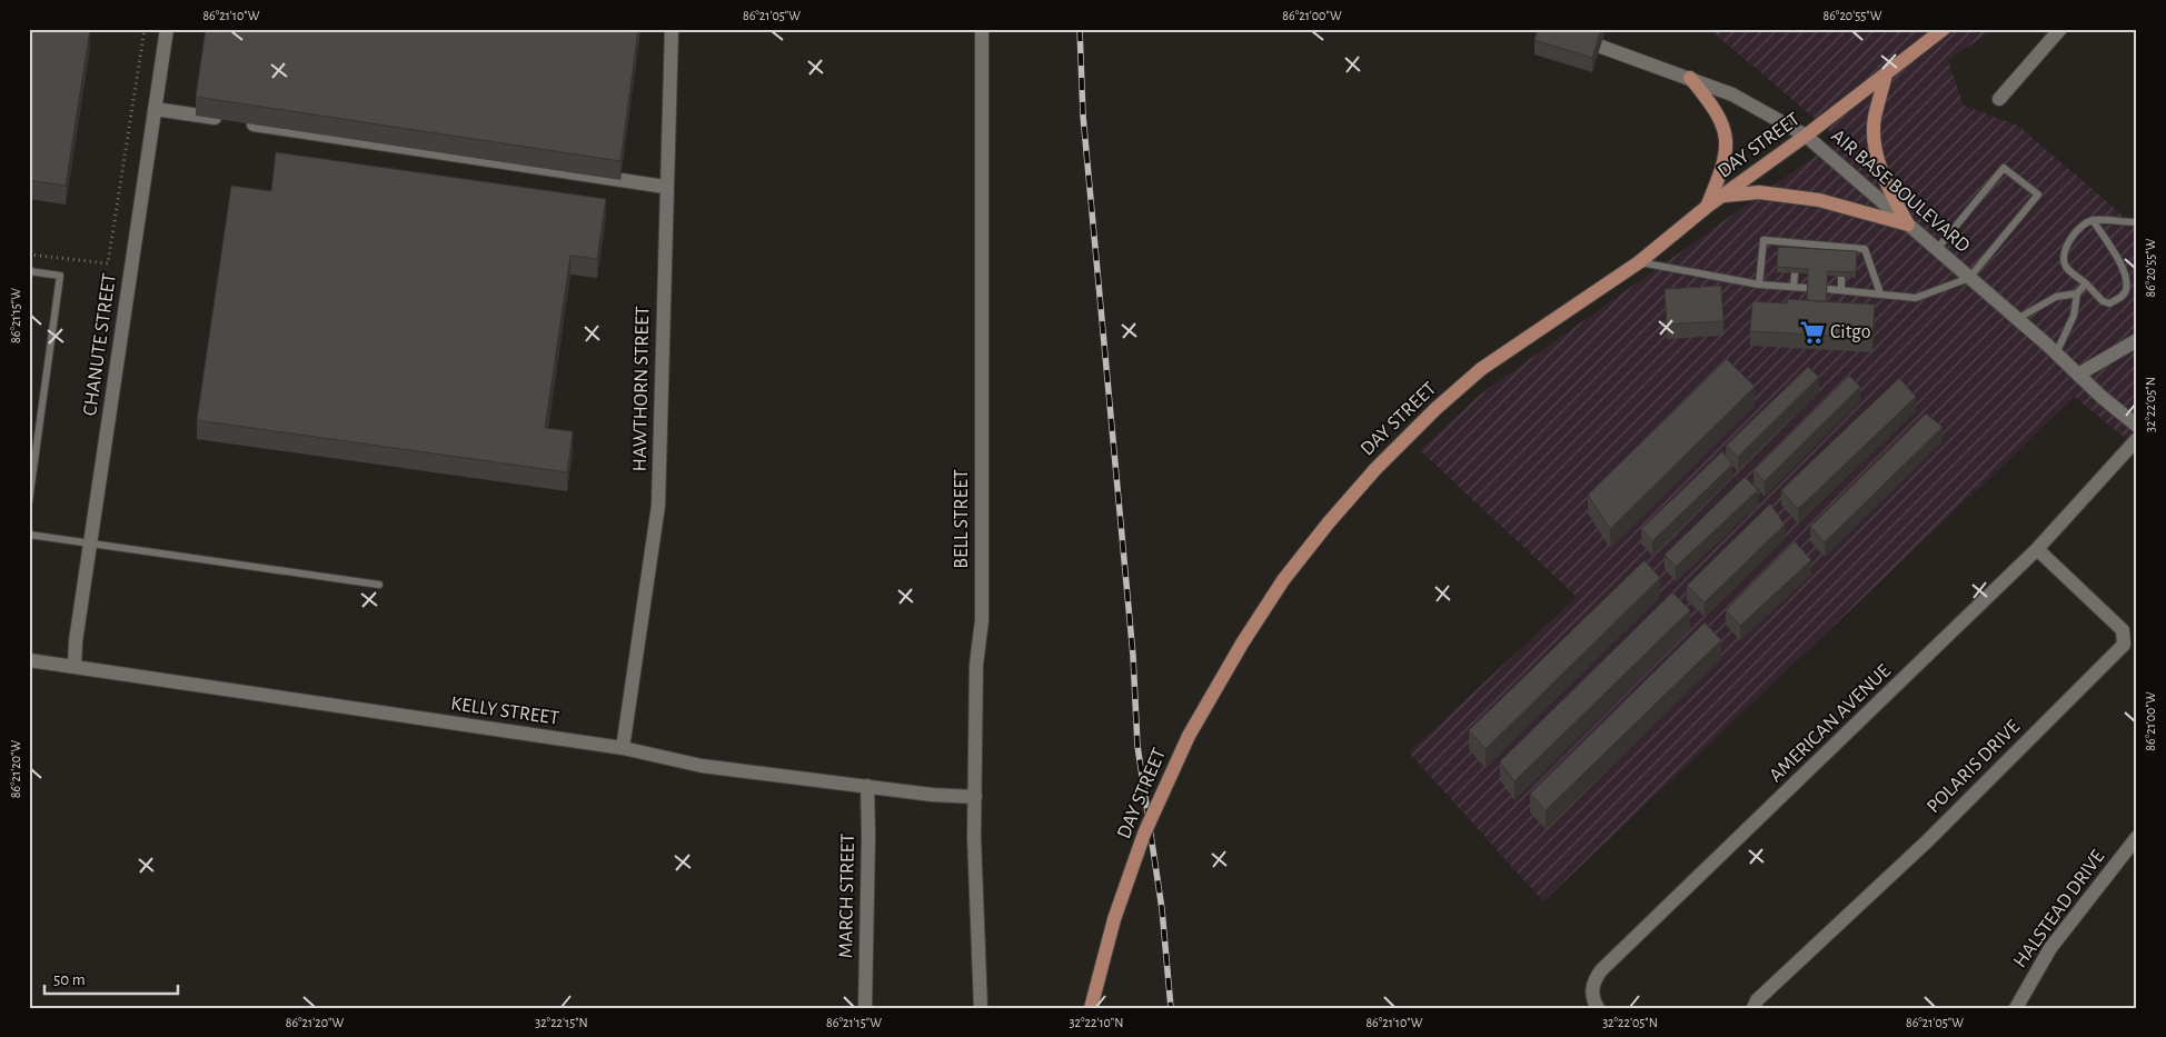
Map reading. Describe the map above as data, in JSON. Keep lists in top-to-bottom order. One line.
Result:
{"streets":{"main road":["DAY STREET"],"street":["AIR BASE BOULEVARD","CHANUTE STREET","HAWTHORN STREET","BELL STREET","KELLY STREET","AMERICAN AVENUE","POLARIS DRIVE","MARCH STREET","HALSTEAD DRIVE"]},"crossings":[["DAY STREET","AIR BASE BOULEVARD"],["CHANUTE STREET","KELLY STREET"],["HAWTHORN STREET","KELLY STREET"],["BELL STREET","KELLY STREET"],["KELLY STREET","MARCH STREET"],["AMERICAN AVENUE","POLARIS DRIVE"]],"places":{"supermarket":["Citgo"]},"scale_bar":"50 m","coordinates":["86°21'10\"W","86°21'05\"W","86°21'00\"W","86°20'55\"W","86°21'15\"W","32°22'05\"N","86°21'20\"W","32°22'15\"N","32°22'10\"N"]}
